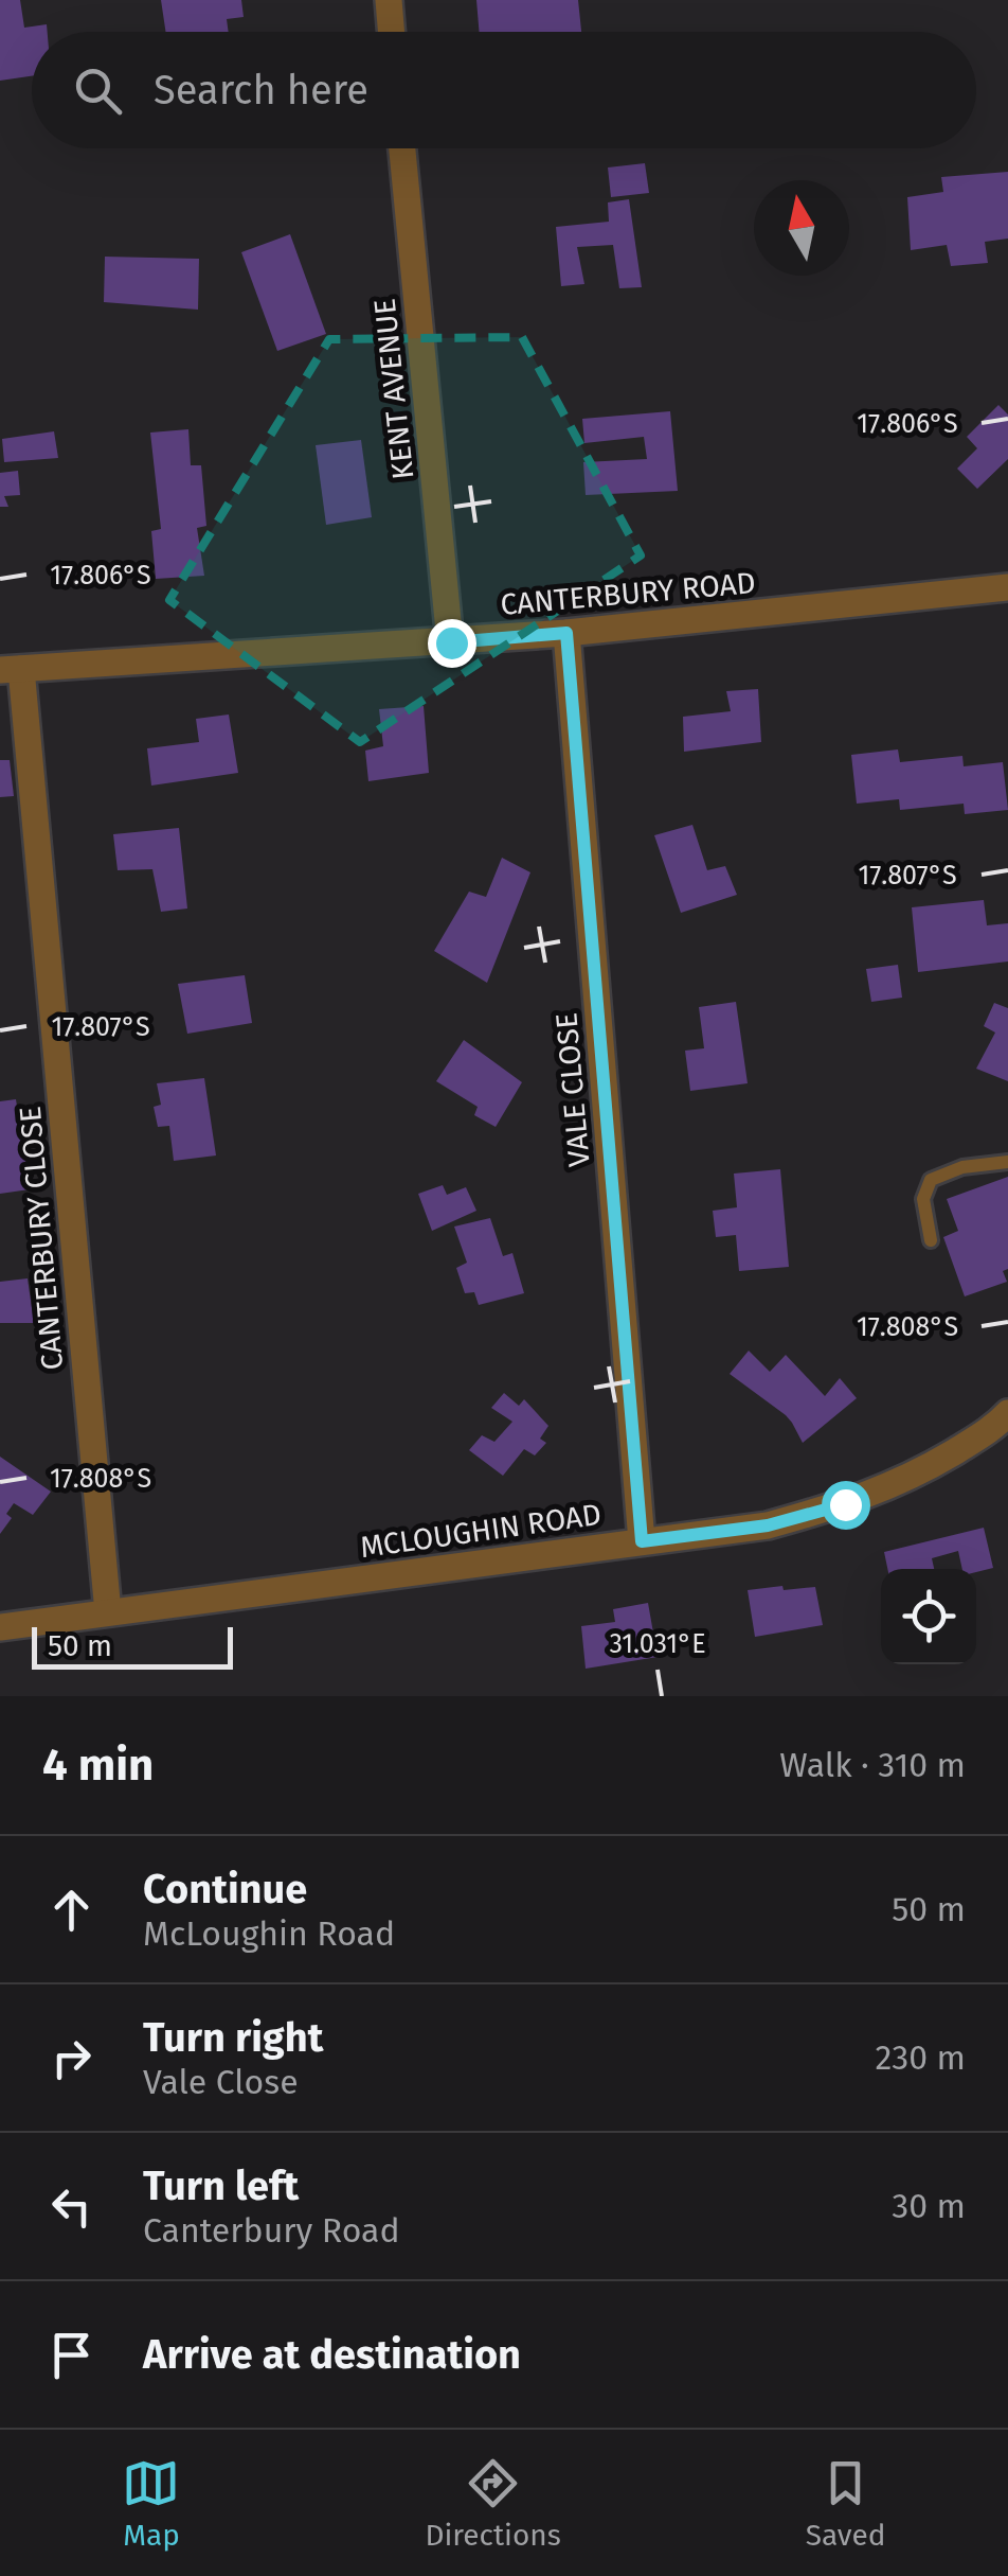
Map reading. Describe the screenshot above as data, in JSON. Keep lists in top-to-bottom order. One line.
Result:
{"streets":{"street":["KENT AVENUE","CANTERBURY ROAD","VALE CLOSE","CANTERBURY CLOSE","MCLOUGHIN ROAD"]},"crossings":[["KENT AVENUE","CANTERBURY ROAD"],["CANTERBURY ROAD","VALE CLOSE"],["CANTERBURY ROAD","CANTERBURY CLOSE"],["VALE CLOSE","MCLOUGHIN ROAD"],["CANTERBURY CLOSE","MCLOUGHIN ROAD"]],"scale_bar":"50 m","north":"top","page":{"search":"Search here","scale":"50 m","heading":["4 min","Walk · 310 m"],"list":[["Continue","McLoughin Road","50 m"],["Turn right","Vale Close","230 m"],["Turn left","Canterbury Road","30 m"],"Arrive at destination"],"nav":["Map","Directions","Saved"]},"coordinates":["17.806°S","17.807°S","17.808°S","31.031°E"]}
